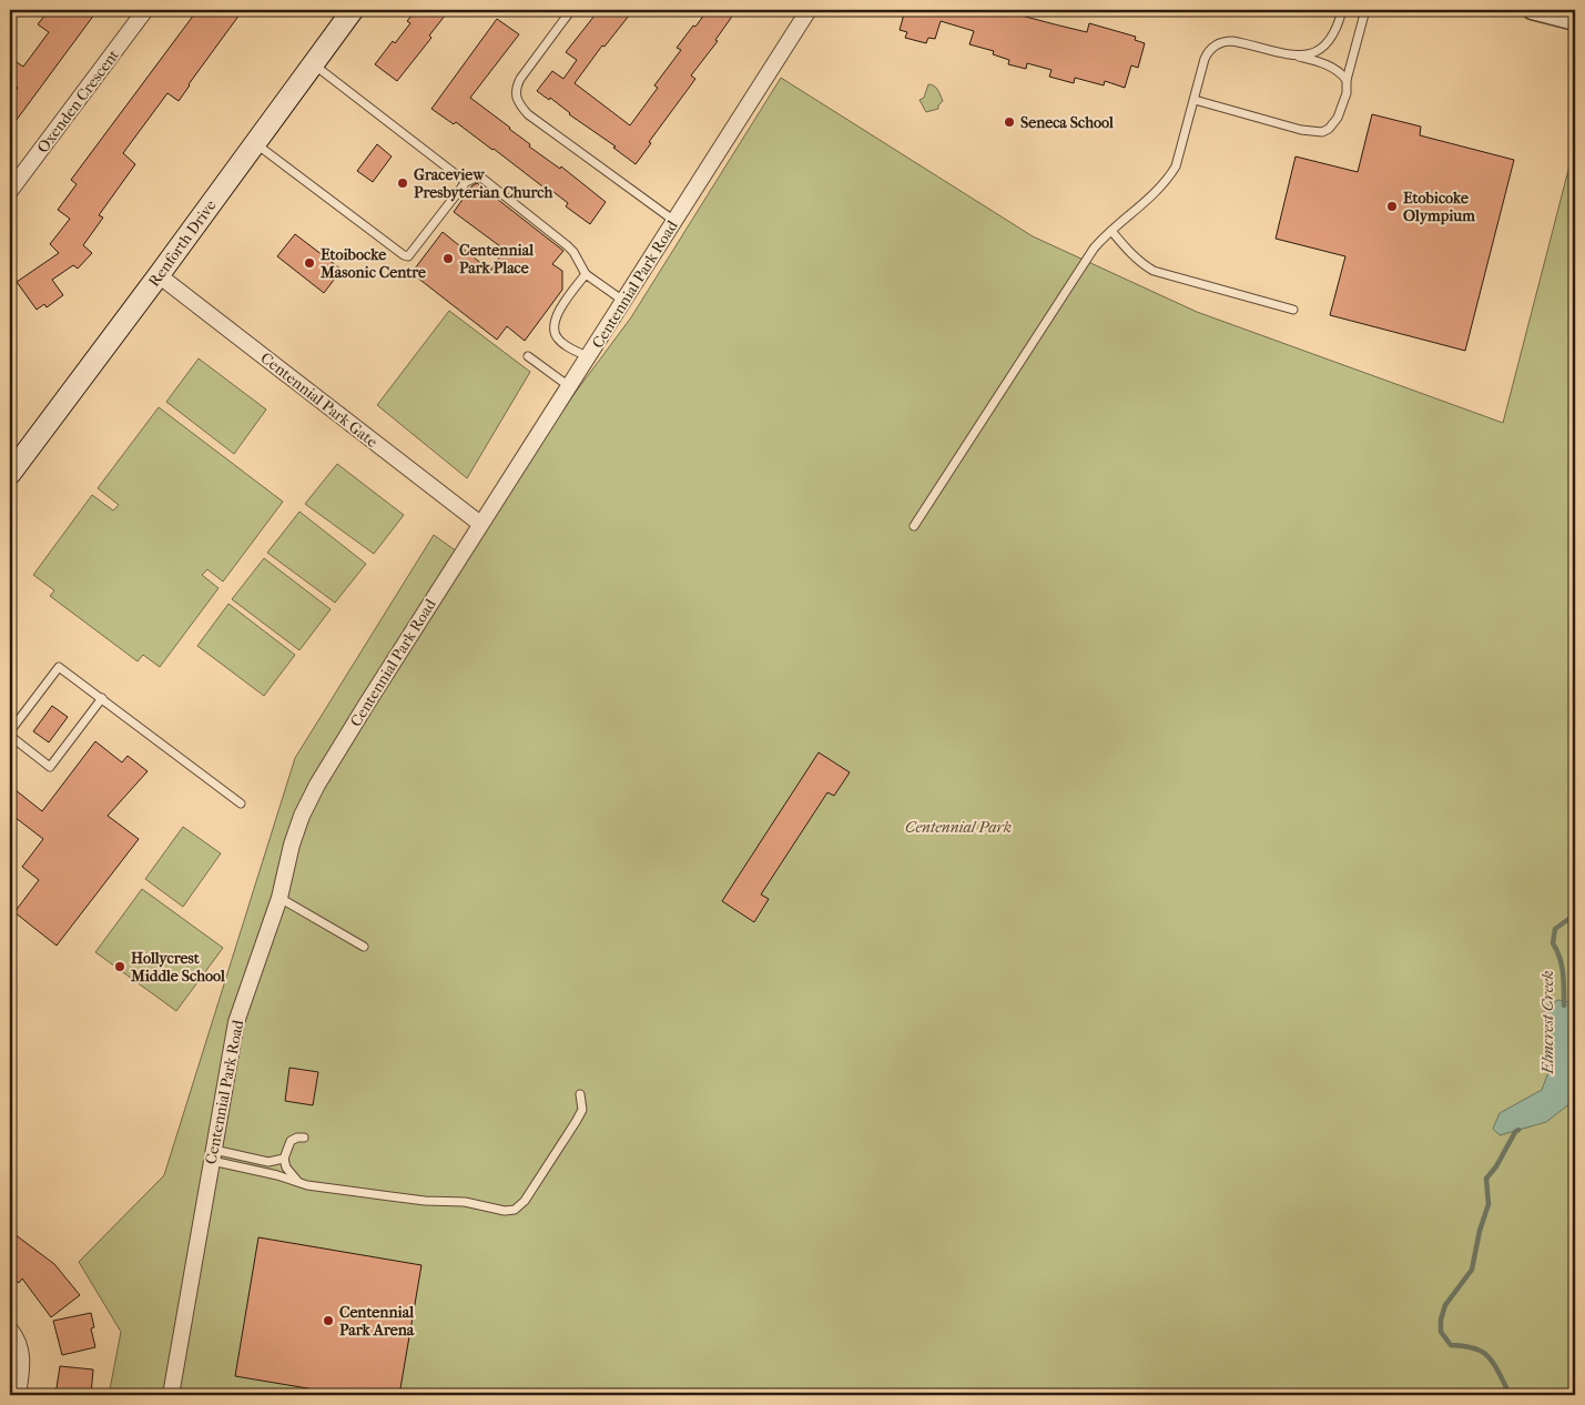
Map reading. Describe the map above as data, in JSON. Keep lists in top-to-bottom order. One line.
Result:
{"streets":{"main road":["Renforth Drive"],"street":["Oxenden Crescent","Centennial Park Road","Centennial Park Gate"]},"crossings":[["Renforth Drive","Centennial Park Gate"],["Centennial Park Road","Centennial Park Gate"]],"water":["Elmcrest Creek"],"parks":["Centennial Park"],"places":["Seneca School","Graceview Presbyterian Church","Etobicoke Olympium","Centennial Park Place","Etoibocke Masonic Centre","Hollycrest Middle School","Centennial Park Arena"]}
